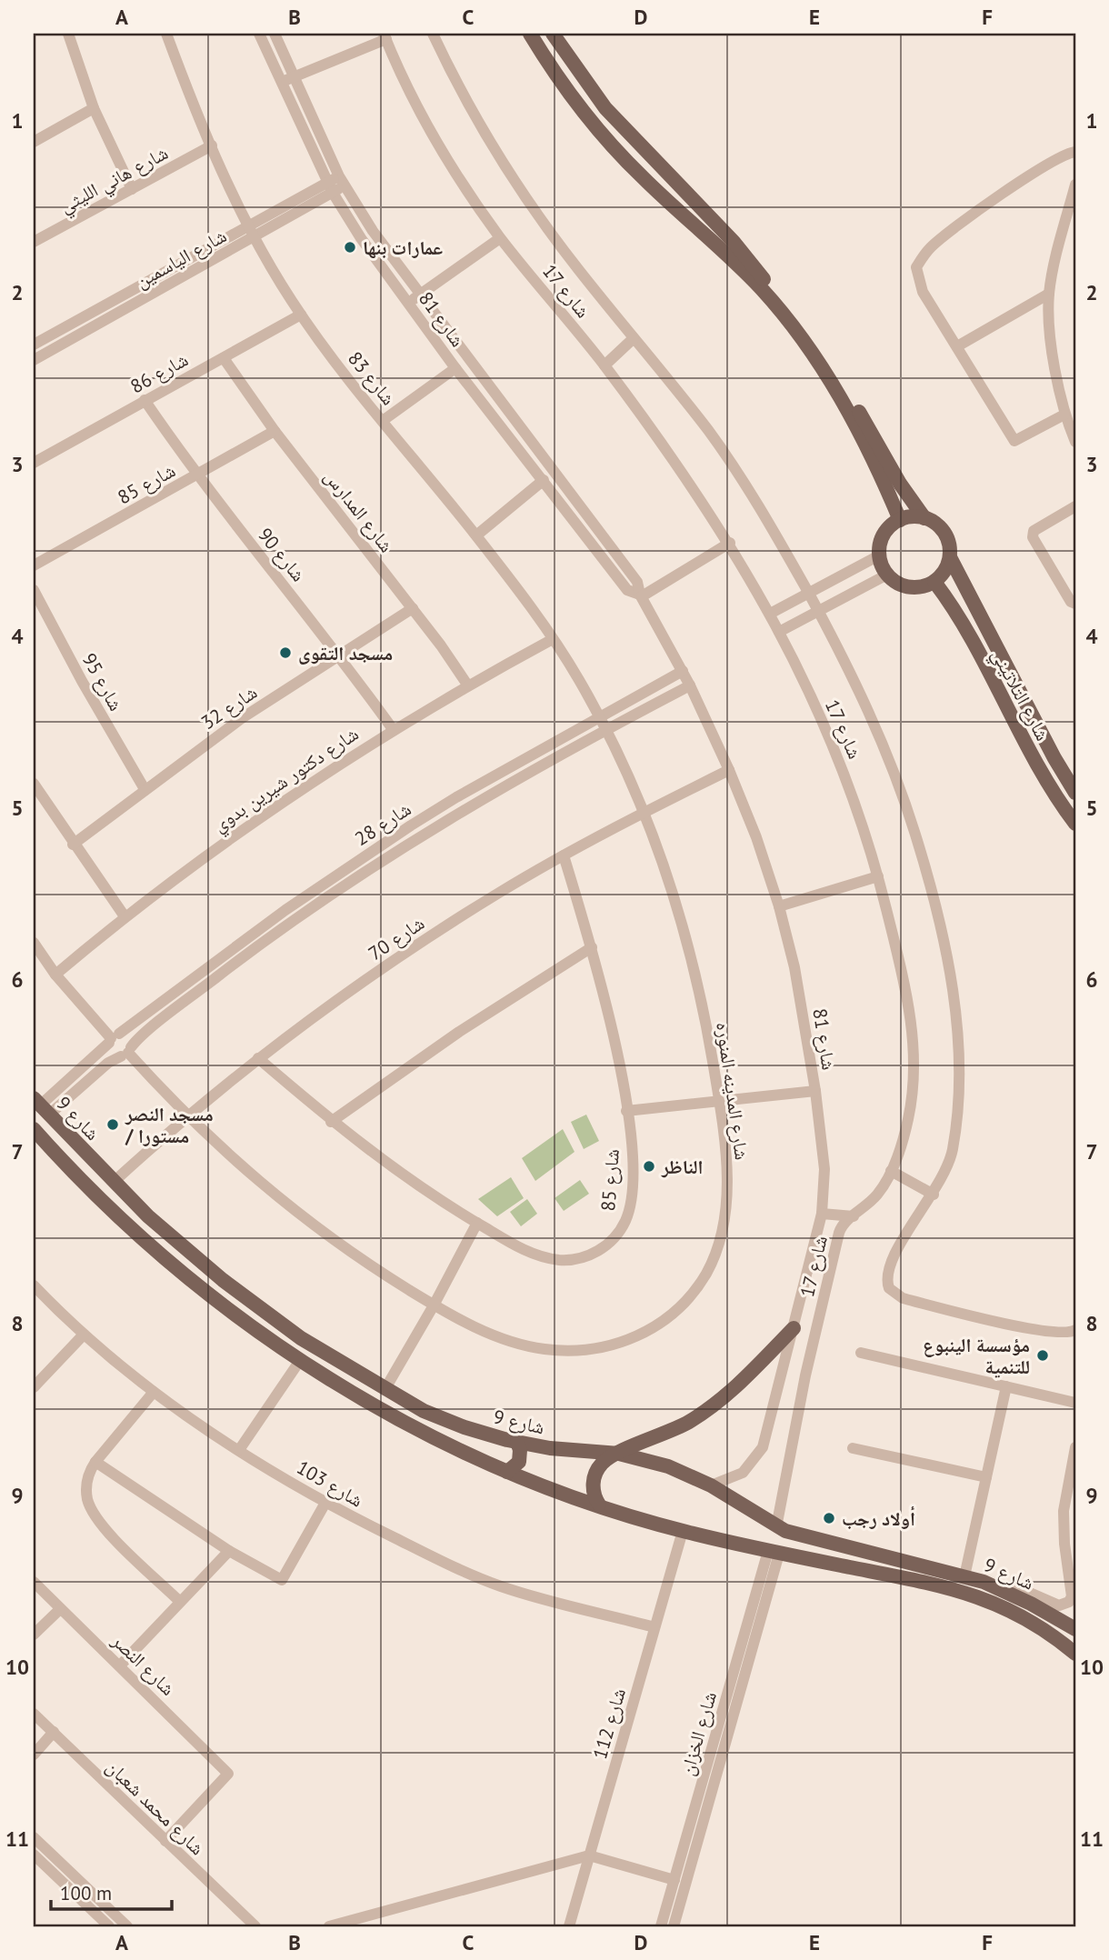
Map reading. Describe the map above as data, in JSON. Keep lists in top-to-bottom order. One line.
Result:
{"streets":{"main road":["شارع التلاتيني","شارع 9"],"street":["شارع هاني الليثي","شارع الياسمين","شارع 17","شارع 81","شارع 86","شارع 83","شارع 85","شارع المدارس","شارع 90","شارع 95","شارع 32","شارع دكتور شيرين بدوي","شارع 28","شارع 70","شارع المدينه المنوره","شارع 103","شارع النصر","شارع 112","شارع الخزان","شارع محمد شعبان"]},"crossings":[["شارع هاني الليثي","شارع 83"],["شارع الياسمين","شارع 81"],["شارع الياسمين","شارع 83"],["شارع 17","شارع 9"],["شارع 81","شارع 28"],["شارع 81","شارع 70"],["شارع 81","شارع 9"],["شارع 86","شارع 83"],["شارع 86","شارع المدارس"],["شارع 86","شارع 90"],["شارع 83","شارع دكتور شيرين بدوي"],["شارع 83","شارع 28"],["شارع 83","شارع المدينه المنوره"],["شارع 85","شارع المدارس"],["شارع 85","شارع 90"],["شارع 85","شارع 70"],["شارع المدارس","شارع 32"],["شارع المدارس","شارع دكتور شيرين بدوي"],["شارع 90","شارع 32"],["شارع 90","شارع دكتور شيرين بدوي"],["شارع 95","شارع 32"],["شارع 28","شارع المدينه المنوره"],["شارع 28","شارع 9"],["شارع 70","شارع المدينه المنوره"],["شارع 70","شارع 9"],["شارع 9","شارع 112"],["شارع 9","شارع الخزان"],["شارع 103","شارع 112"],["شارع النصر","شارع محمد شعبان"]],"places":["عمارات بنها","مسجد التقوى","مسجد النصر / مستورا","الناظر","مؤسسة الينبوع للتنمية","أولاد رجب"],"scale_bar":"100 m","grid":{"columns":["A","B","C","D","E","F"],"rows":["1","2","3","4","5","6","7","8","9","10","11"]}}
